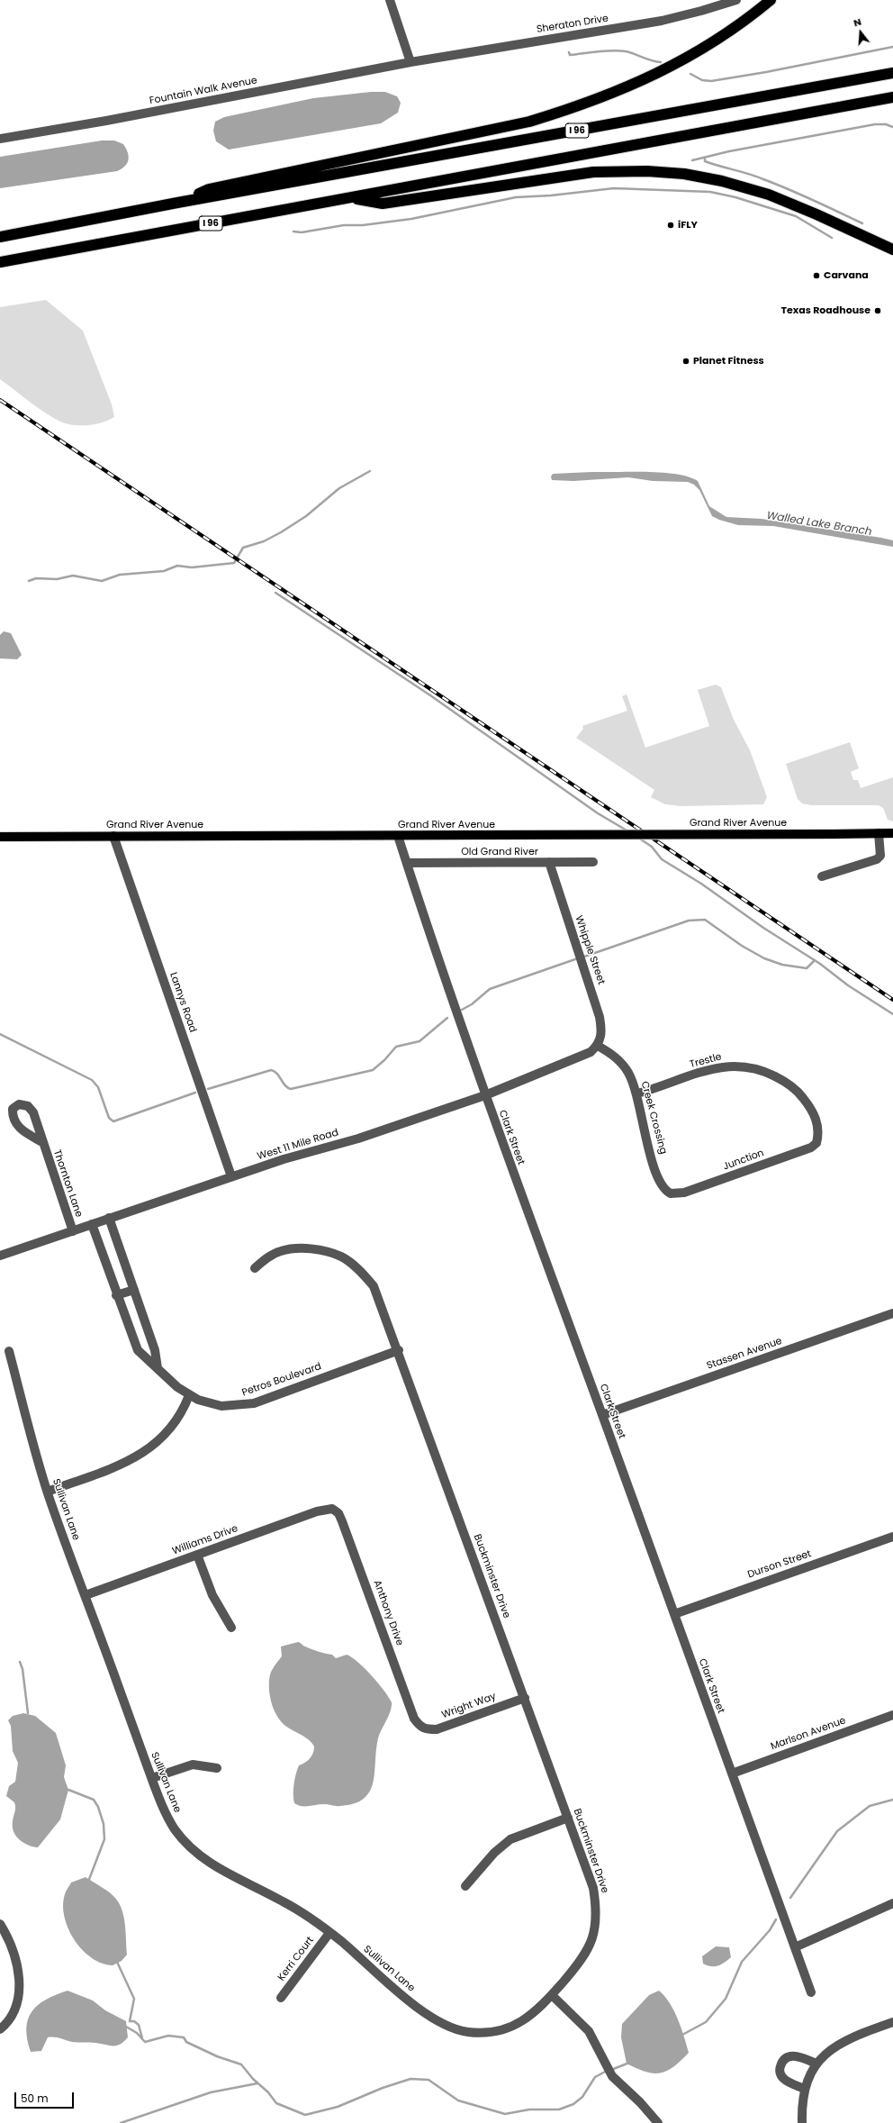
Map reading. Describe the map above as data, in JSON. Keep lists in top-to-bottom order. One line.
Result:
{"streets":{"highway":["I 96"],"main road":["Grand River Avenue"],"street":["Sheraton Drive","Fountain Walk Avenue","Old Grand River","Whipple Street","Lannys Road","Trestle","Creek Crossing","Clark Street","West 11 Mile Road","Junction","Thornton Lane","Stassen Avenue","Petros Boulevard","Sullivan Lane","Williams Drive","Durson Street","Buckminster Drive","Anthony Drive","Wright Way","Marlson Avenue","Kerri Court"]},"crossings":[["Sheraton Drive","Fountain Walk Avenue"],["Grand River Avenue","Lannys Road"],["Grand River Avenue","Clark Street"],["Old Grand River","Whipple Street"],["Old Grand River","Clark Street"],["Whipple Street","Creek Crossing"],["Whipple Street","West 11 Mile Road"],["Lannys Road","West 11 Mile Road"],["Trestle","Creek Crossing"],["Trestle","Junction"],["Creek Crossing","West 11 Mile Road"],["Creek Crossing","Junction"],["Clark Street","West 11 Mile Road"],["Clark Street","Stassen Avenue"],["Clark Street","Durson Street"],["Clark Street","Marlson Avenue"],["West 11 Mile Road","Thornton Lane"],["West 11 Mile Road","Petros Boulevard"],["Petros Boulevard","Buckminster Drive"],["Sullivan Lane","Williams Drive"],["Sullivan Lane","Buckminster Drive"],["Sullivan Lane","Kerri Court"],["Williams Drive","Anthony Drive"],["Buckminster Drive","Wright Way"],["Anthony Drive","Wright Way"]],"water":["Walled Lake Branch"],"places":["iFLY","Carvana","Texas Roadhouse","Planet Fitness"],"scale_bar":"50 m","north":"top"}
